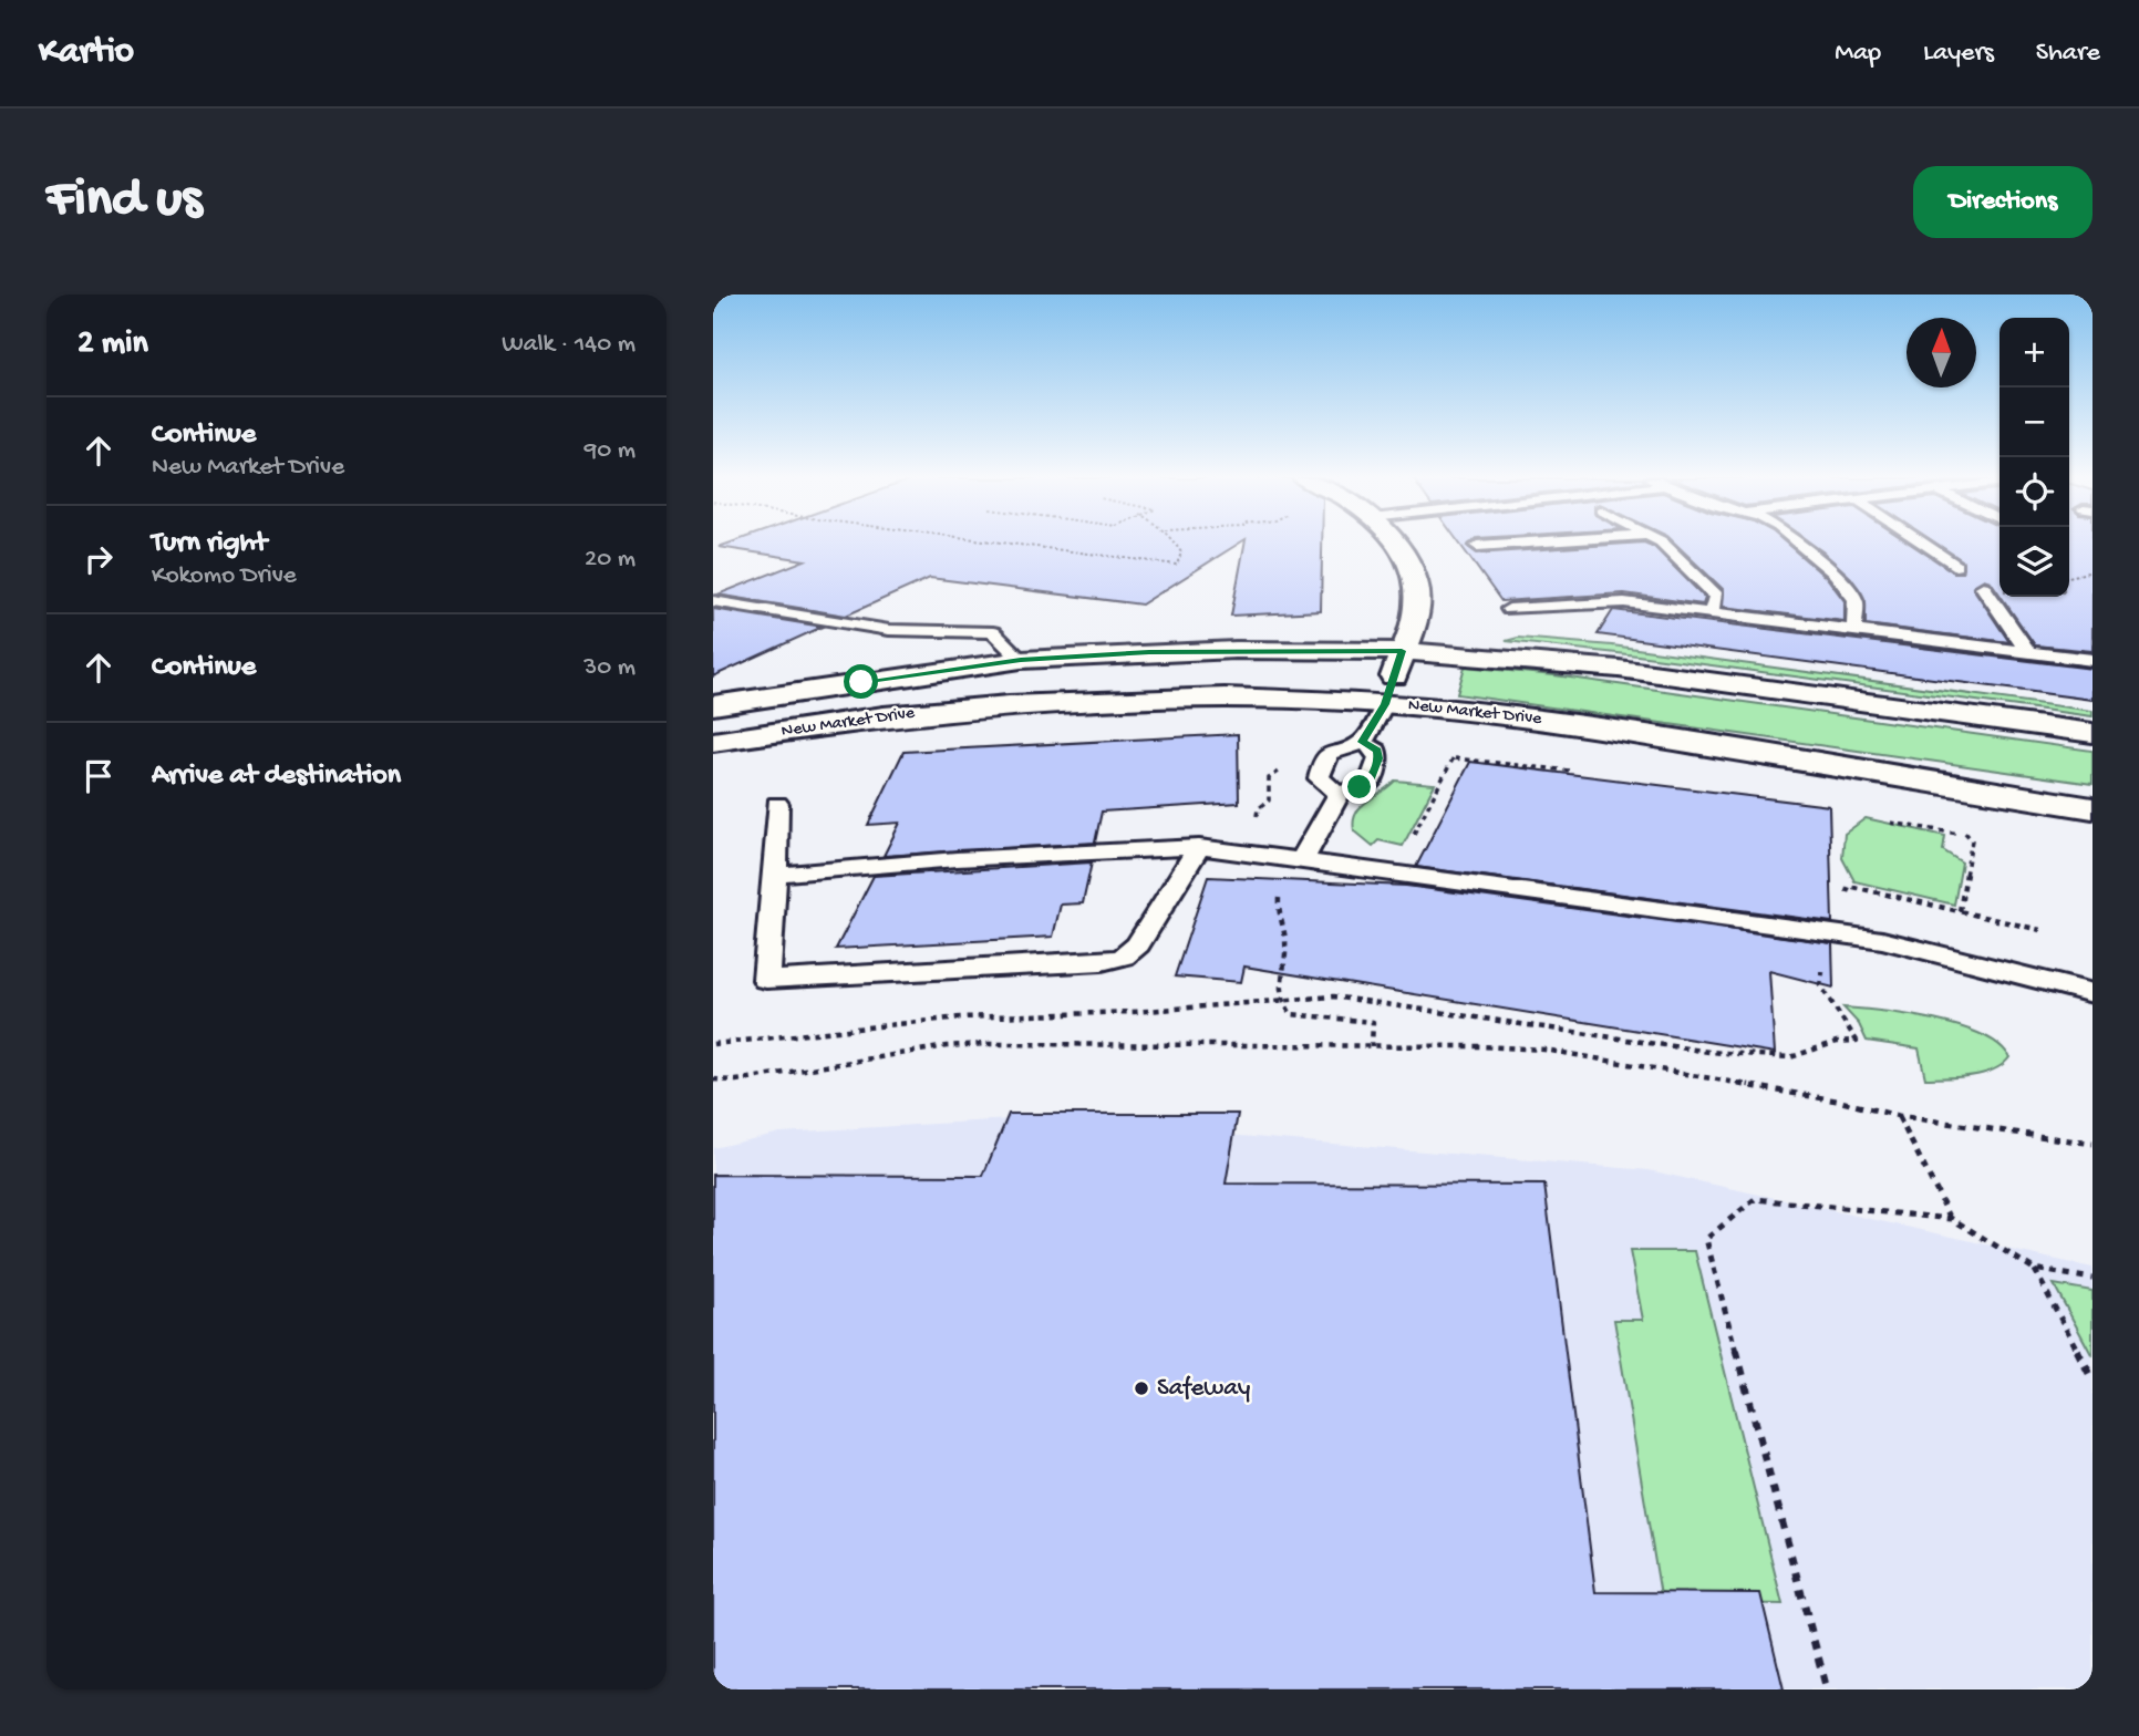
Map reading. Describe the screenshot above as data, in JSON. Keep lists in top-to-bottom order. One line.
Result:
{"streets":{"street":["New Market Drive"]},"places":["Safeway"],"north":"top","page":{"header":"Kartio","nav":["Map","Layers","Share"],"buttons":"Directions","title":"Find us","heading":["2 min","Walk · 140 m"],"map_buttons":["+","−"],"list":[["Continue","New Market Drive","90 m"],["Turn right","Kokomo Drive","20 m"],["Continue","30 m"],"Arrive at destination"]}}
